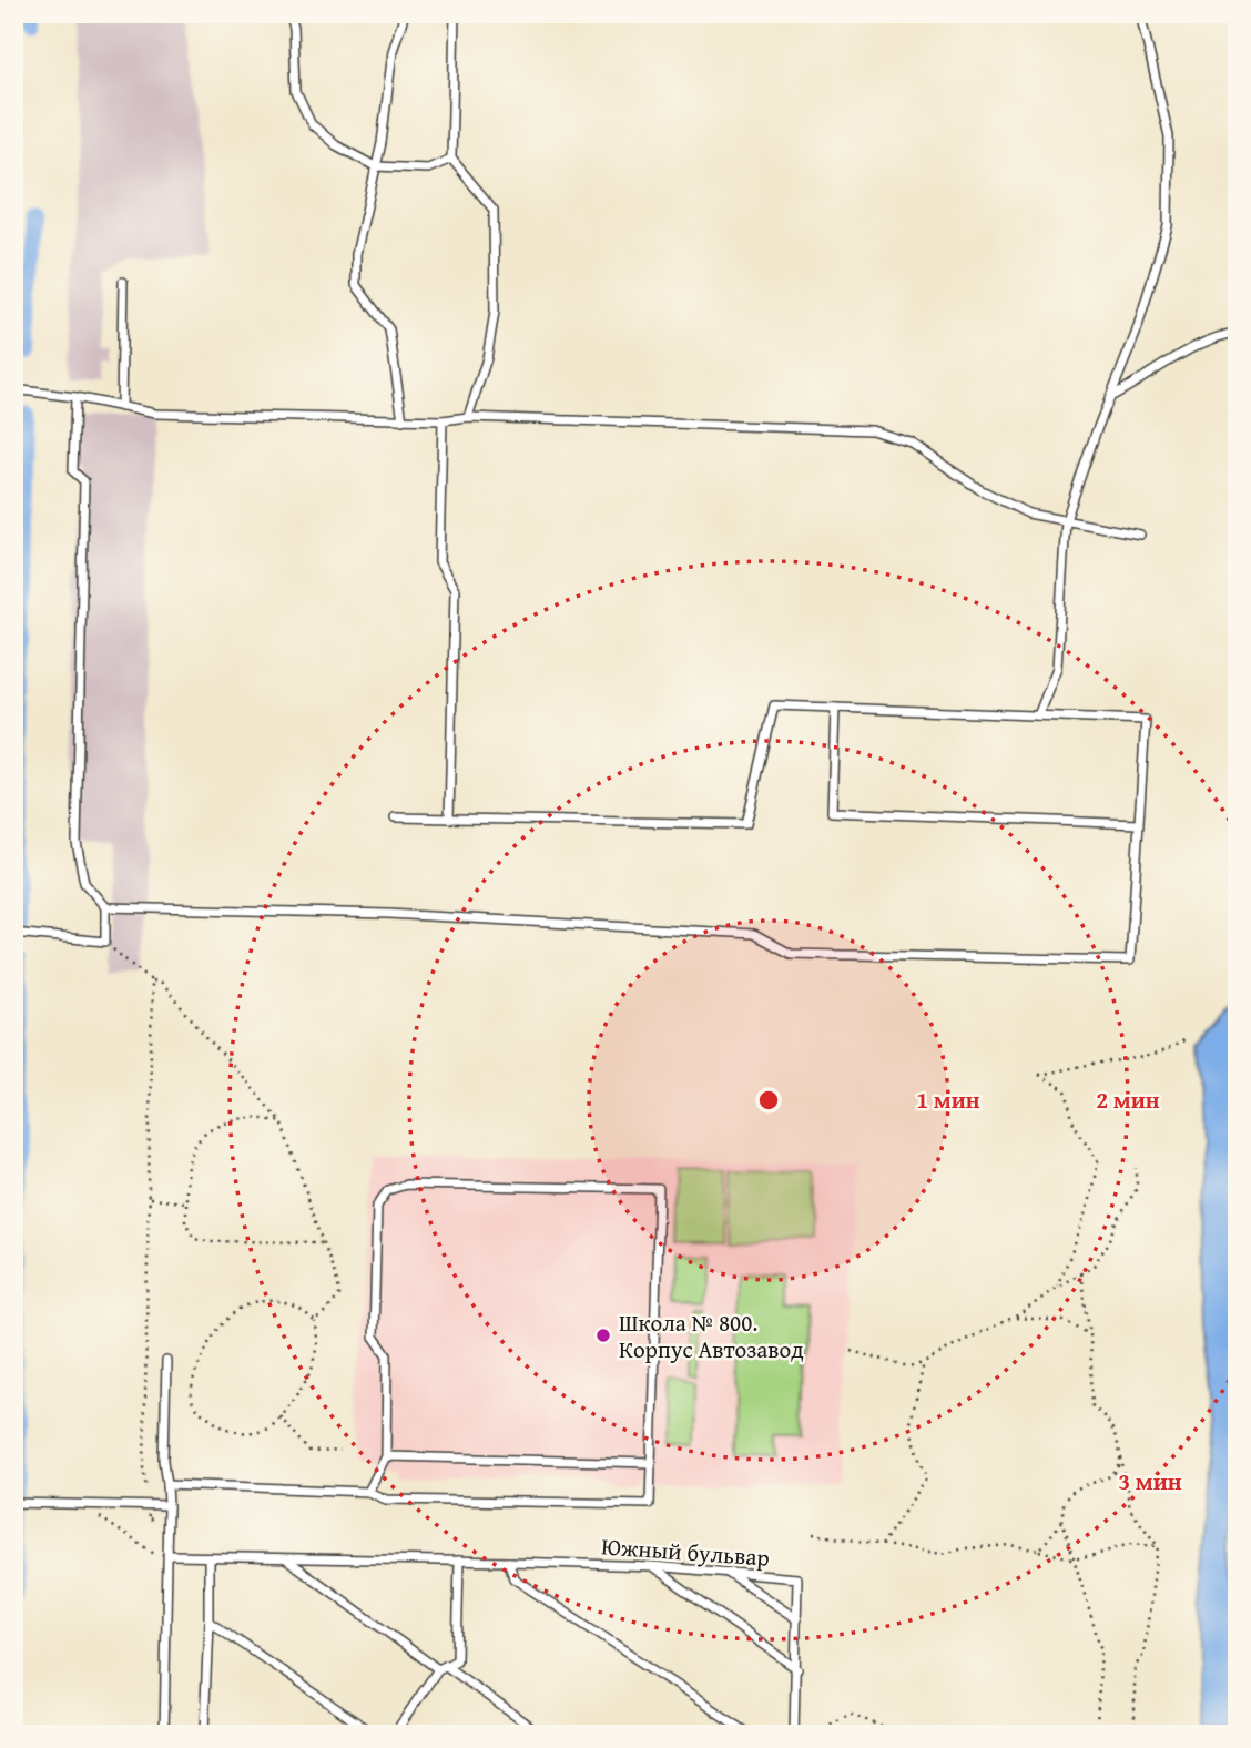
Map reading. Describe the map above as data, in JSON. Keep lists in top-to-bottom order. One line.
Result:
{"streets":{"lane":["Южный бульвар"]},"places":["Школа № 800. Корпус Автозавод"],"rings":["1 мин","2 мин","3 мин"]}
